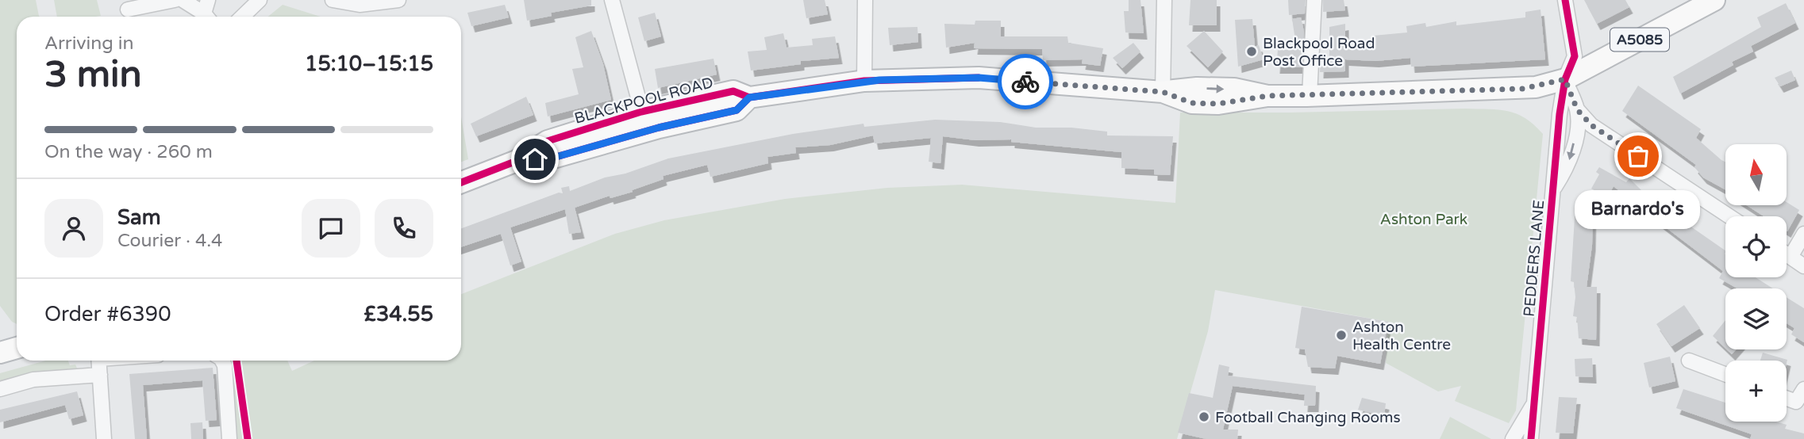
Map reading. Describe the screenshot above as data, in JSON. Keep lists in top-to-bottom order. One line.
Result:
{"streets":{"highway":["A5085","BLACKPOOL ROAD"],"street":["PEDDERS LANE"]},"crossings":[["BLACKPOOL ROAD","PEDDERS LANE"]],"parks":["Ashton Park"],"places":["Blackpool Road Post Office","Barnardo's","Ashton Health Centre","Football Changing Rooms"],"north":"top","page":{"heading":["3 min","Arriving in","15:10–15:15"],"panel":["Sam","Courier · 4.4","Order #6390","£34.55"],"bar":"On the way · 260 m","map_buttons":"+","bubble":"Barnardo's"}}
